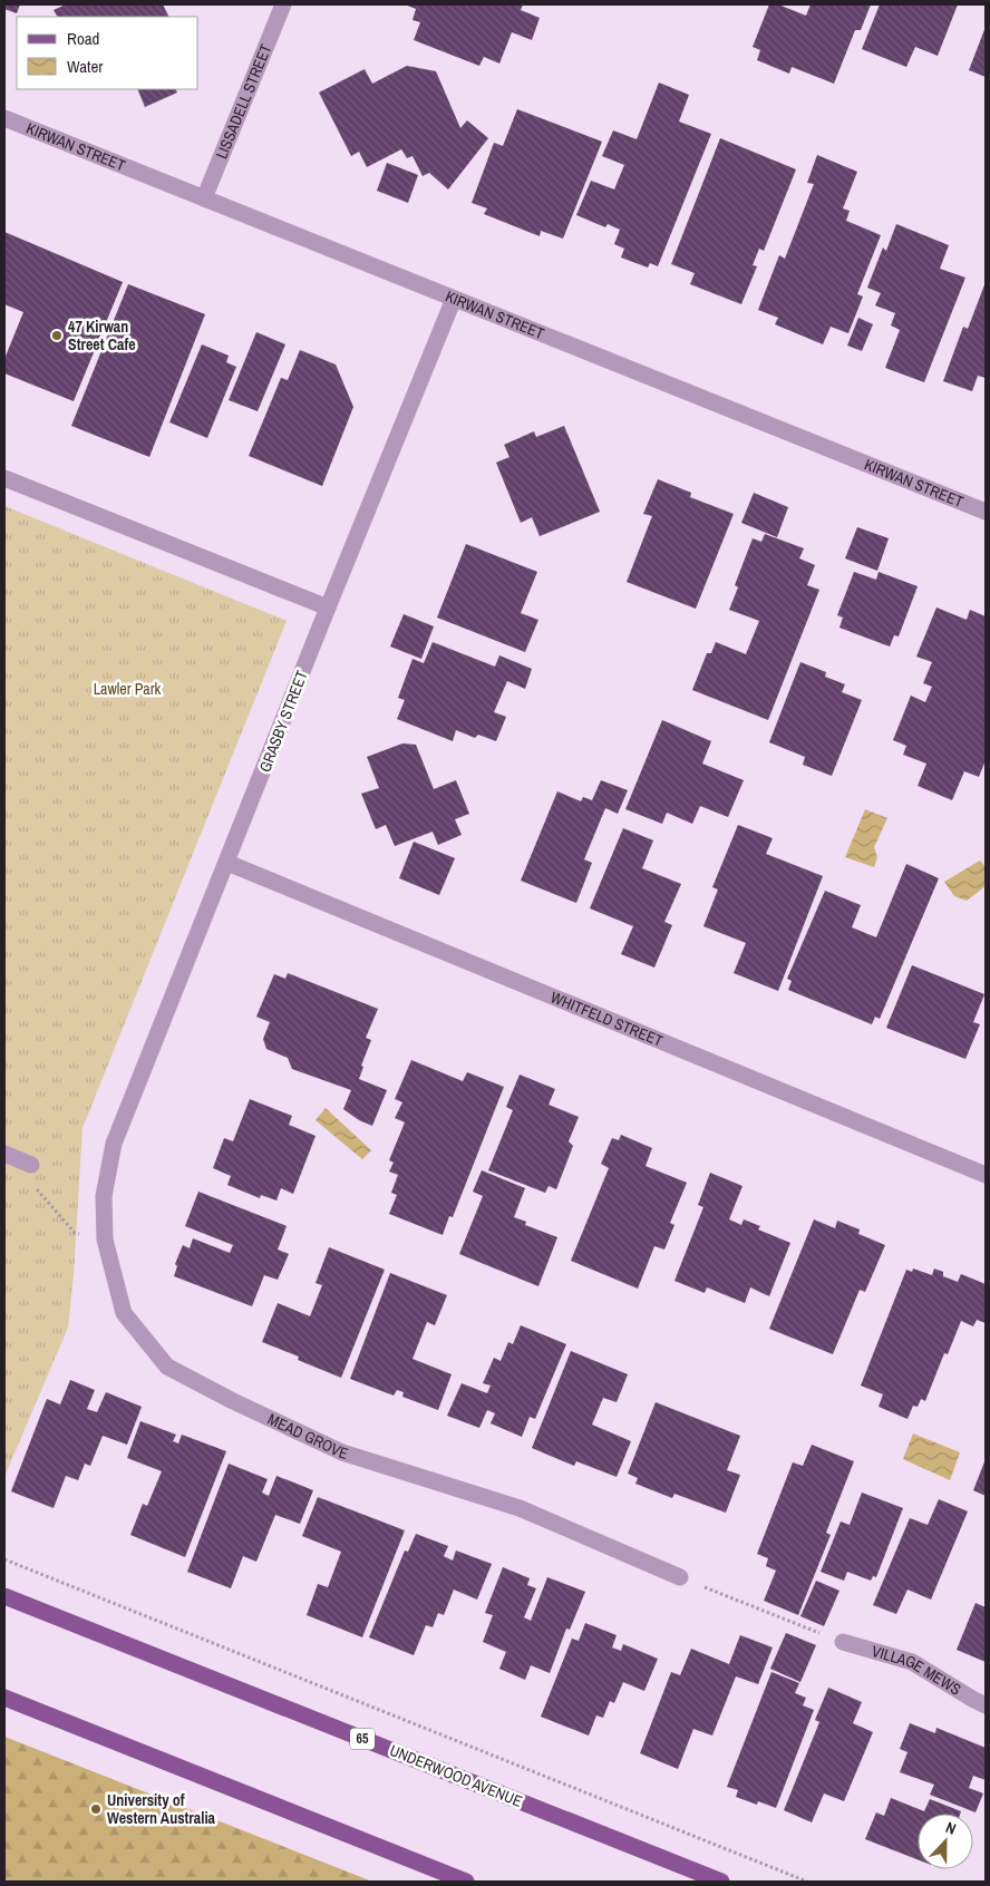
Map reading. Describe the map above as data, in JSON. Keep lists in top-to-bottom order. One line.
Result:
{"streets":{"main road":["65","UNDERWOOD AVENUE"],"street":["LISSADELL STREET","KIRWAN STREET","GRASBY STREET","WHITFELD STREET","MEAD GROVE","VILLAGE MEWS"]},"crossings":[["LISSADELL STREET","KIRWAN STREET"],["KIRWAN STREET","GRASBY STREET"],["GRASBY STREET","WHITFELD STREET"],["GRASBY STREET","MEAD GROVE"]],"parks":["Lawler Park"],"places":["47 Kirwan Street Cafe","University of Western Australia"],"legend":["Road","Water"],"north":"top"}
